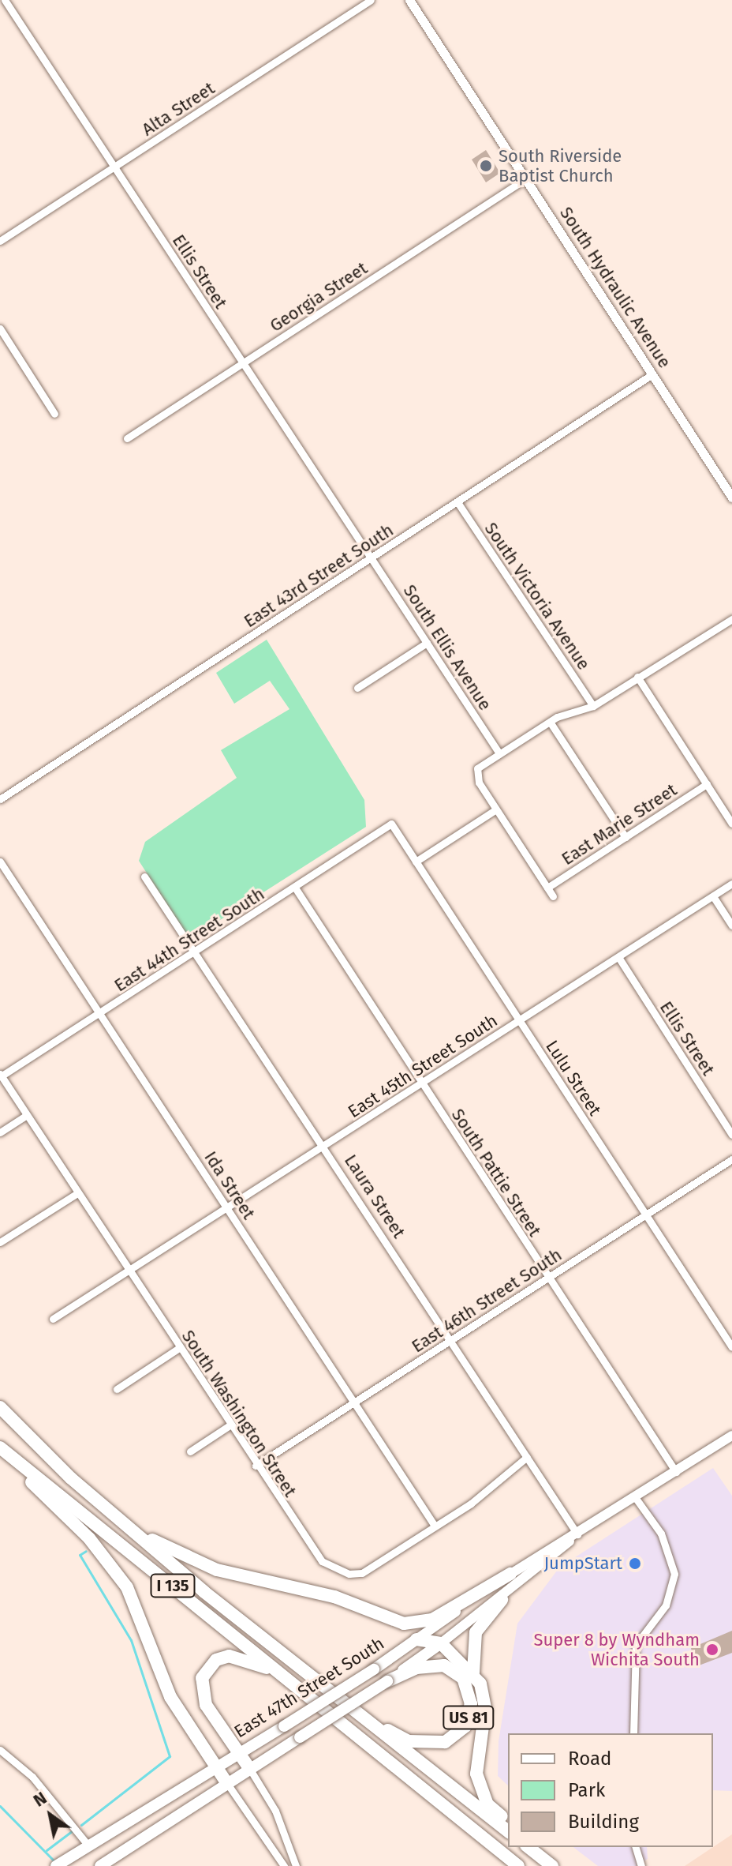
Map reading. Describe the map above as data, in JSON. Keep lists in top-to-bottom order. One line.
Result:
{"streets":{"highway":["I 135","US 81"],"main road":["East 47th Street South"],"street":["Alta Street","Ellis Street","South Hydraulic Avenue","Georgia Street","East 43rd Street South","South Victoria Avenue","South Ellis Avenue","East Marie Street","East 44th Street South","East 45th Street South","Lulu Street","South Pattie Street","Ida Street","Laura Street","East 46th Street South","South Washington Street"]},"crossings":[["Alta Street","Ellis Street"],["Ellis Street","Georgia Street"],["Ellis Street","East 43rd Street South"],["Ellis Street","South Ellis Avenue"],["Ellis Street","East 45th Street South"],["South Hydraulic Avenue","Georgia Street"],["South Hydraulic Avenue","East 43rd Street South"],["East 43rd Street South","South Victoria Avenue"],["East 43rd Street South","South Ellis Avenue"],["East 44th Street South","Lulu Street"],["East 44th Street South","South Pattie Street"],["East 44th Street South","Ida Street"],["East 44th Street South","Laura Street"],["East 44th Street South","South Washington Street"],["East 45th Street South","Lulu Street"],["East 45th Street South","South Pattie Street"],["East 45th Street South","Ida Street"],["East 45th Street South","Laura Street"],["East 45th Street South","South Washington Street"],["Lulu Street","East 46th Street South"],["South Pattie Street","East 46th Street South"],["South Pattie Street","East 47th Street South"],["Ida Street","East 46th Street South"],["Ida Street","South Washington Street"],["Laura Street","East 46th Street South"],["Laura Street","South Washington Street"],["Laura Street","East 47th Street South"],["East 46th Street South","South Washington Street"],["I 135","US 81"],["East 47th Street South","US 81"]],"places":["South Riverside Baptist Church","JumpStart","Super 8 by Wyndham Wichita South"],"legend":["Road","Park","Building"],"north":"top left"}
